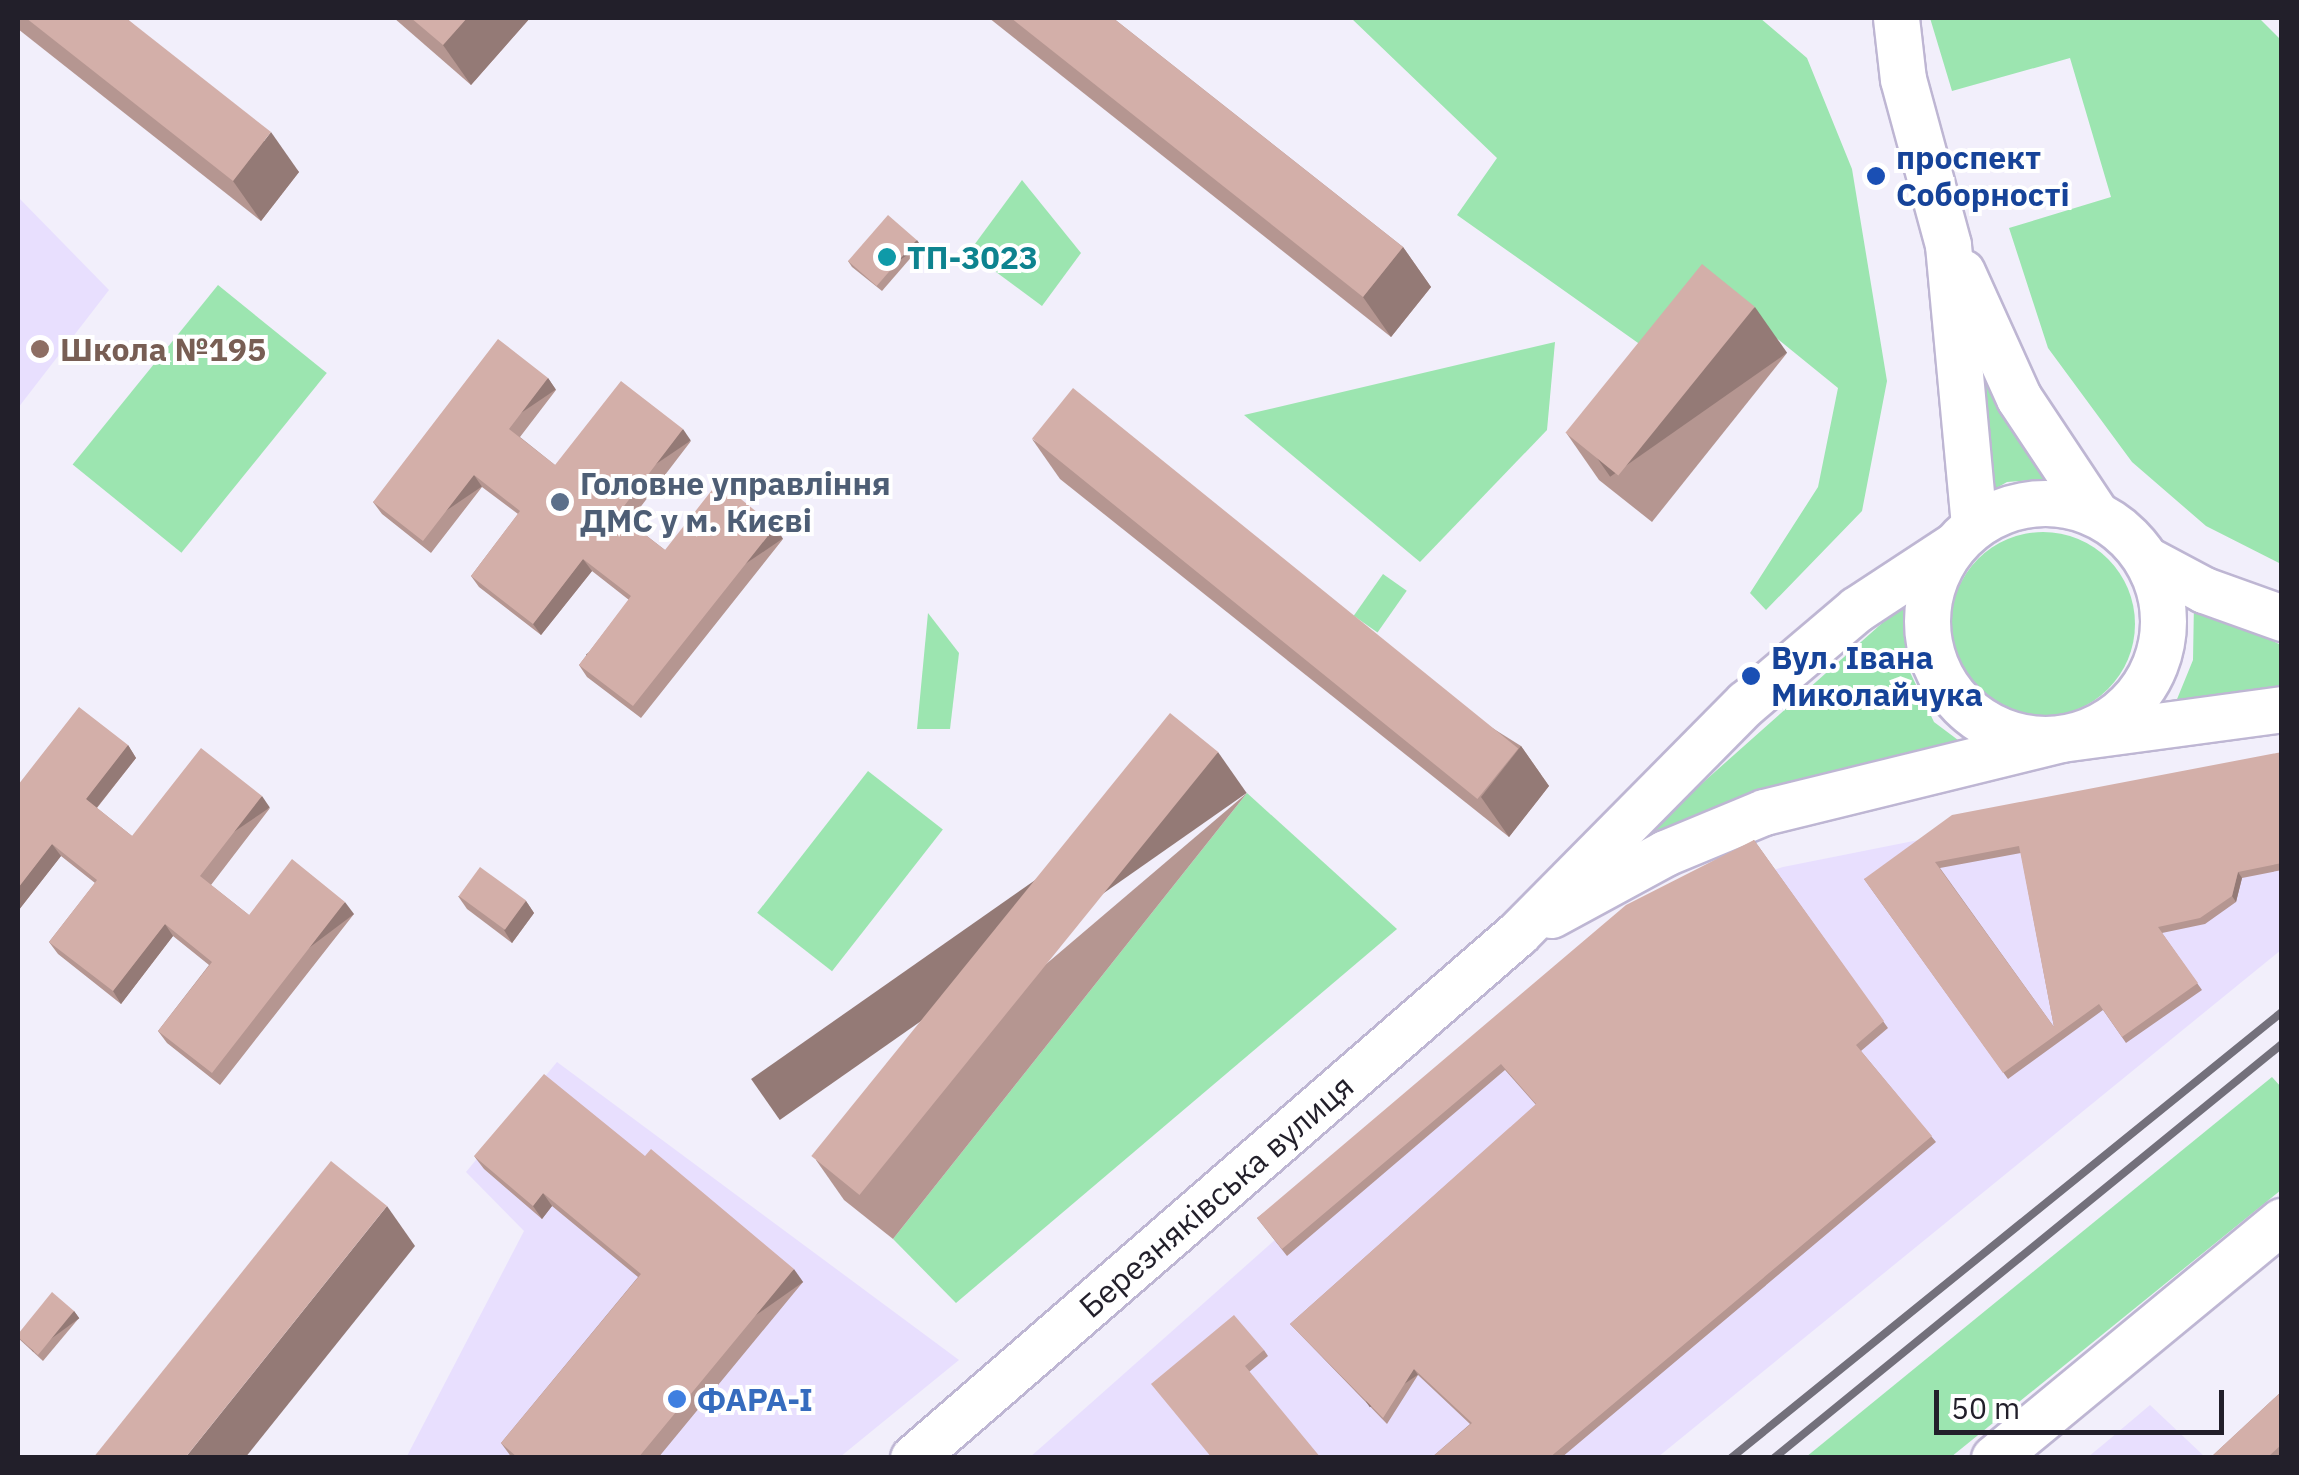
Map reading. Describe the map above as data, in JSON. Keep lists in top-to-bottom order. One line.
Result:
{"streets":{"street":["Березняківська вулиця"]},"places":["проспект Соборності","ТП-3023","Школа №195","Головне управління ДМС у м. Києві","Вул. Івана Миколайчука","ФАРА-І"],"scale_bar":"50 m"}
